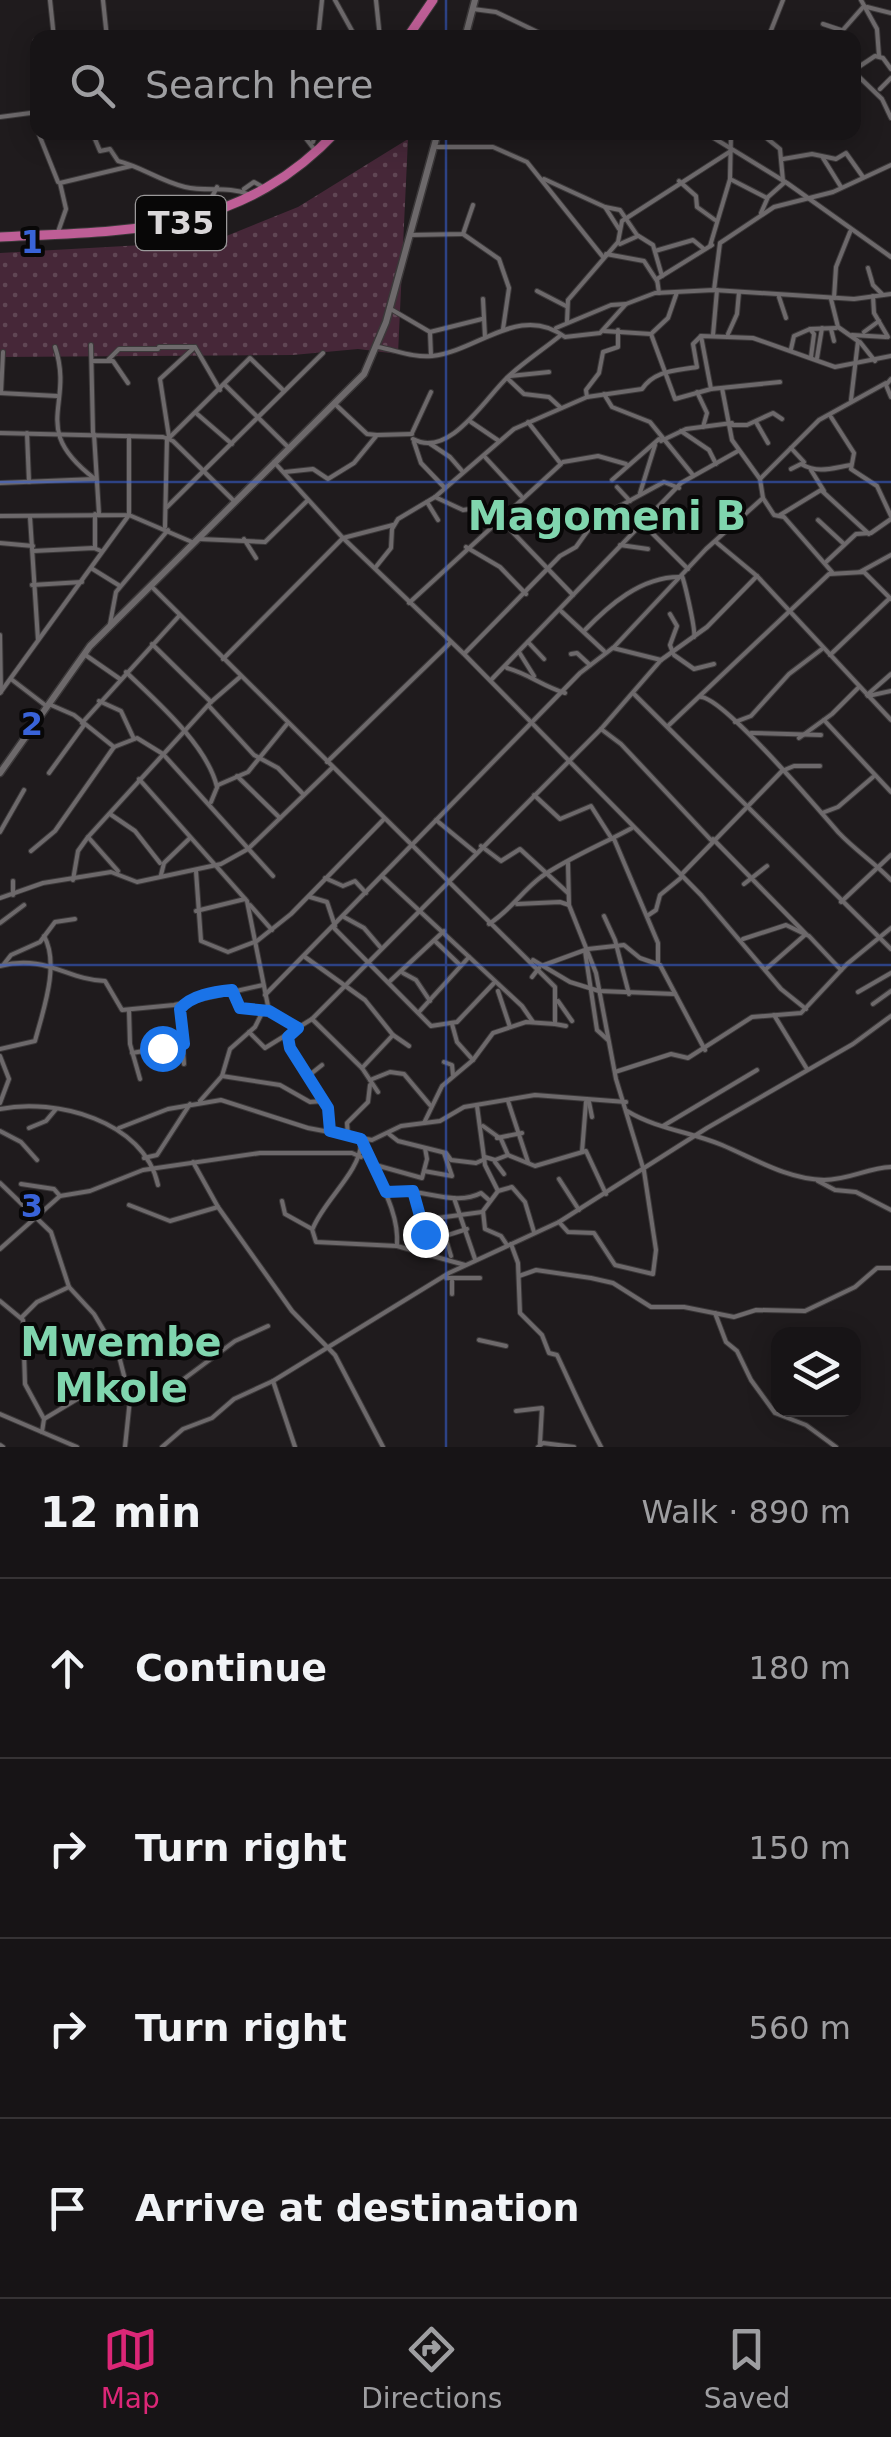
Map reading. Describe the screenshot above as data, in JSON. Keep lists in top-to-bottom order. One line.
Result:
{"streets":{"highway":["T35"]},"districts":["Magomeni B","Mwembe Mkole"],"page":{"search":"Search here","heading":["12 min","Walk · 890 m"],"list":[["Continue","180 m"],["Turn right","150 m"],["Turn right","560 m"],"Arrive at destination"],"nav":["Map","Directions","Saved"]},"grid":{"rows":["1","2","3"]}}
